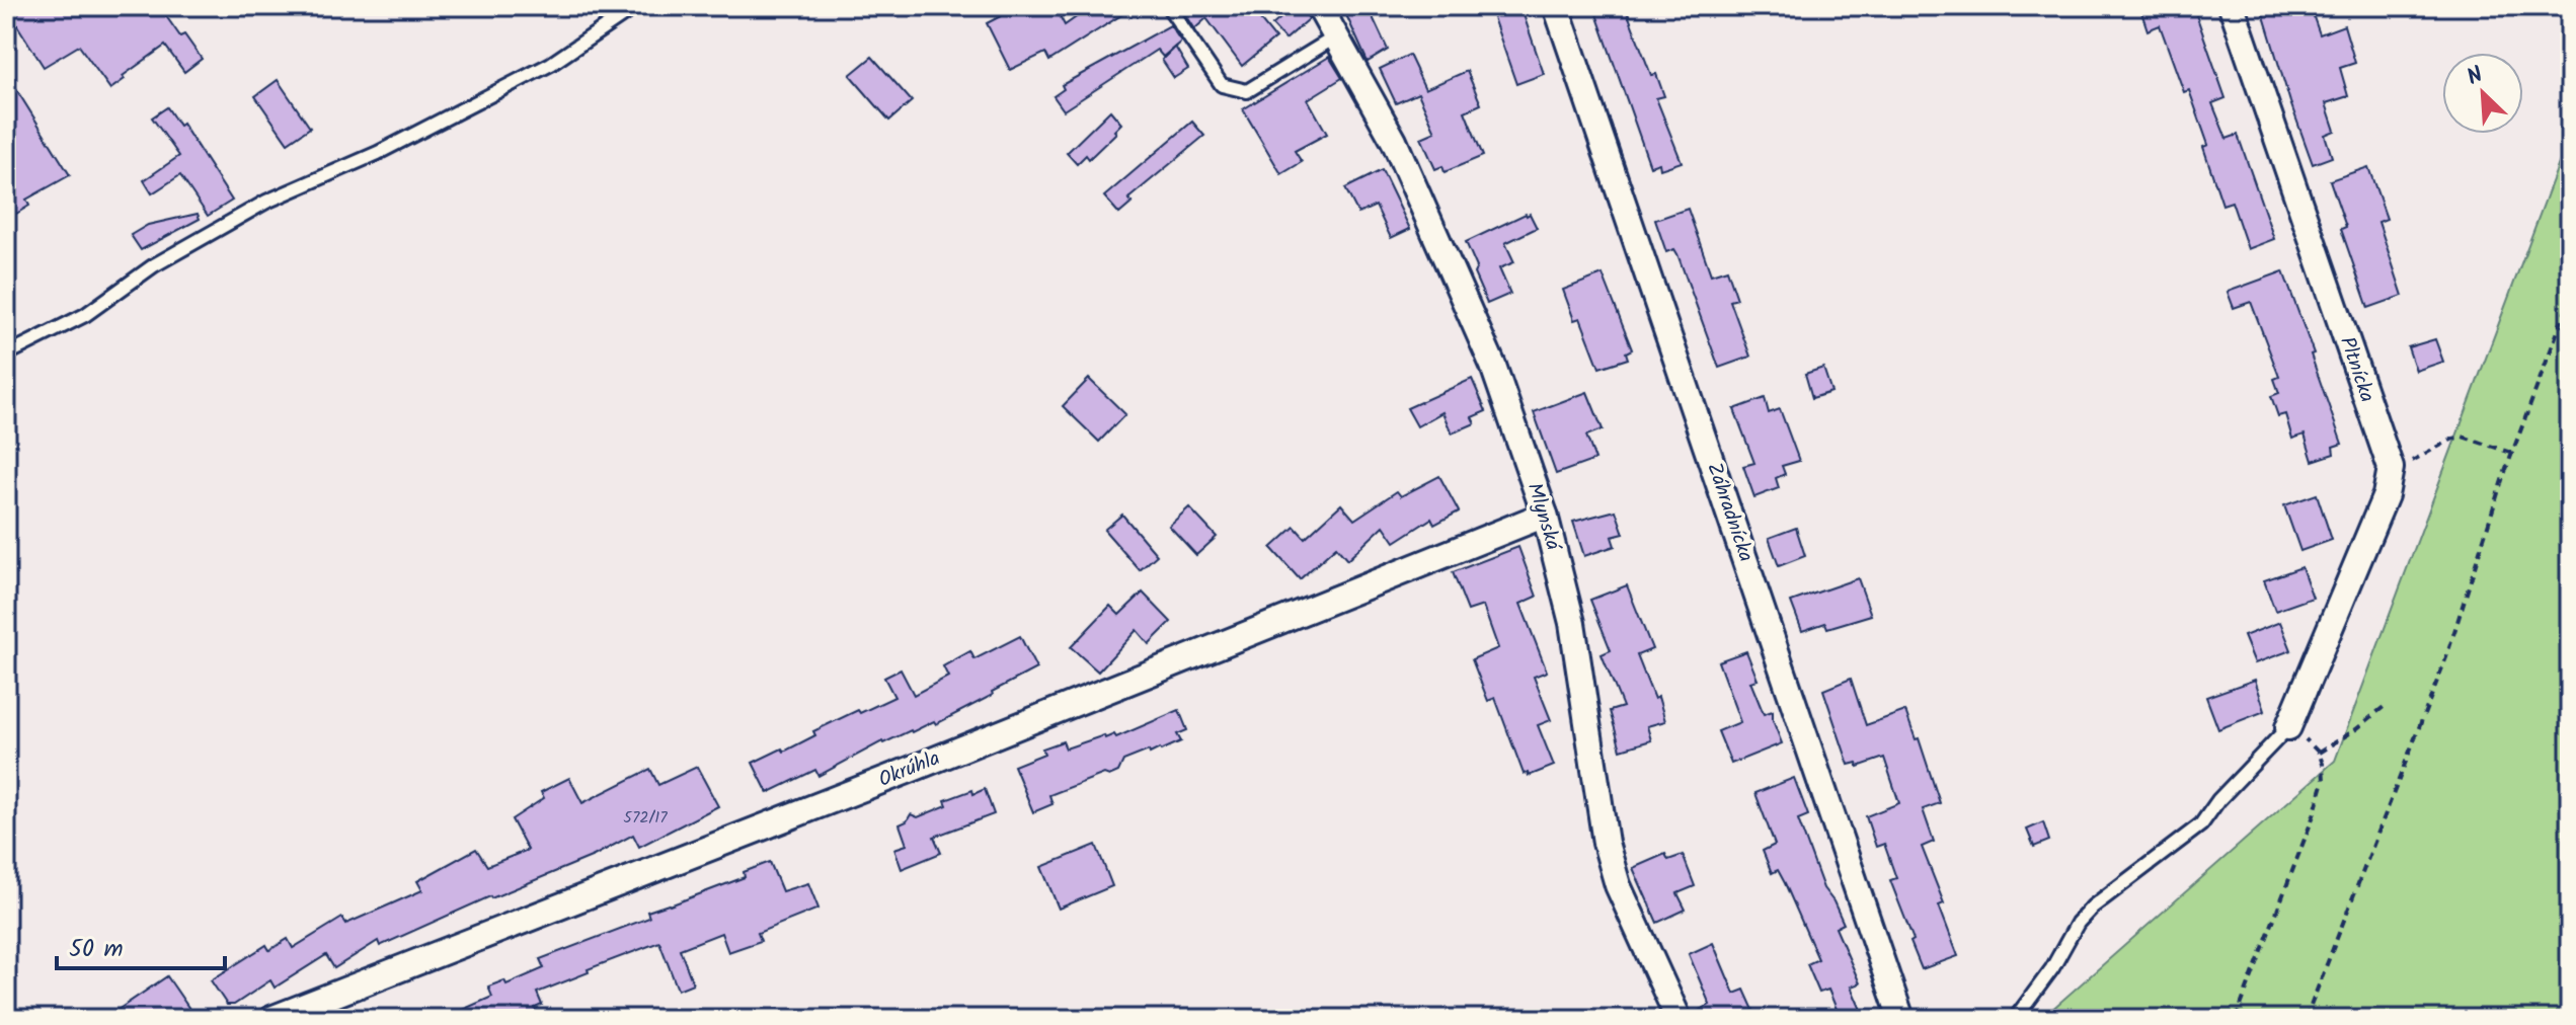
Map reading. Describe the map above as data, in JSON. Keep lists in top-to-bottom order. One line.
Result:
{"streets":{"street":["Pltnícka","Záhradnícka","Mlynská","Okrúhla"]},"crossings":[["Mlynská","Okrúhla"]],"house_numbers":["572/17"],"scale_bar":"50 m","north":"top left"}
